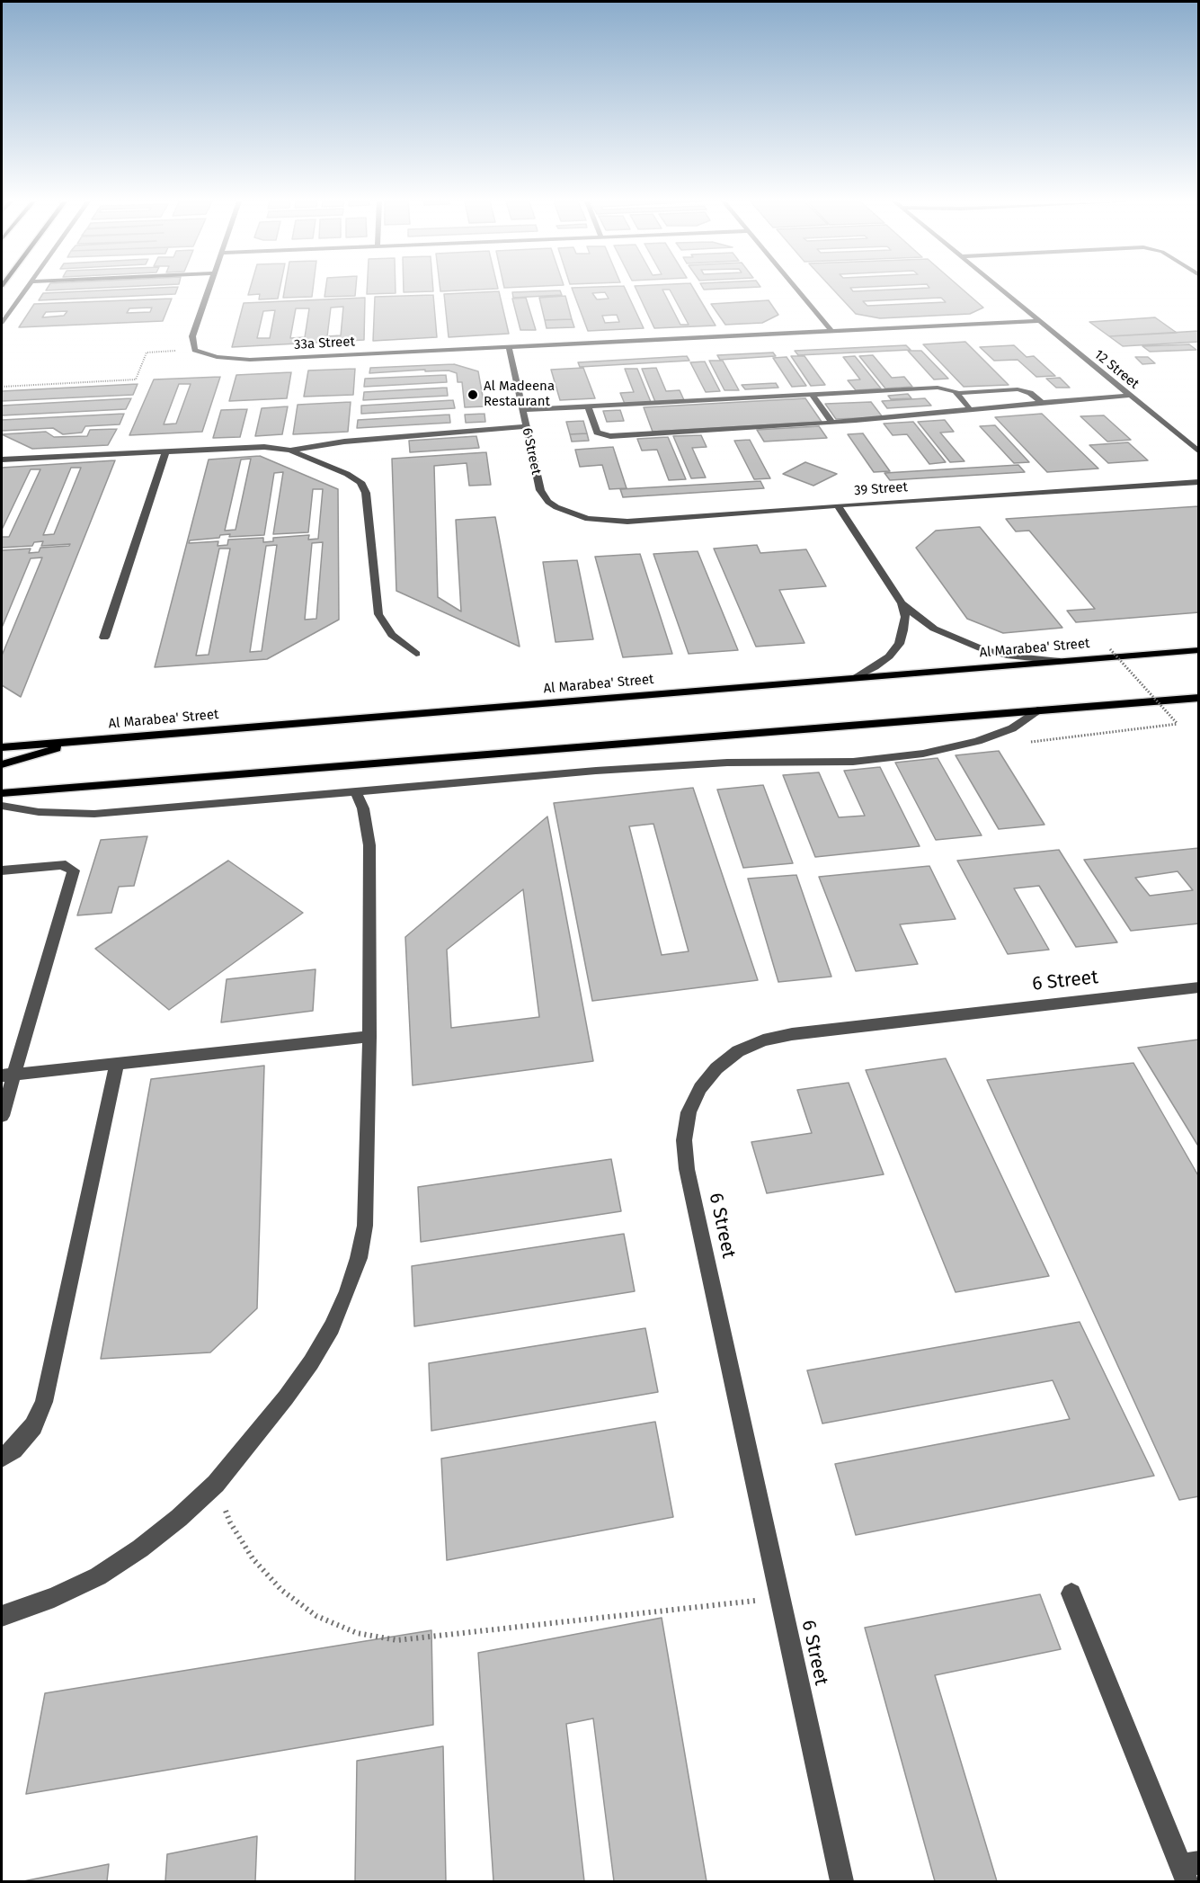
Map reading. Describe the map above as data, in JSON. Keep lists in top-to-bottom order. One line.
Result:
{"streets":{"main road":["Al Marabea' Street"],"street":["33a Street","12 Street","6 Street","39 Street"]},"crossings":[["33a Street","12 Street"],["33a Street","6 Street"],["6 Street","39 Street"]],"places":["Al Madeena Restaurant"]}
